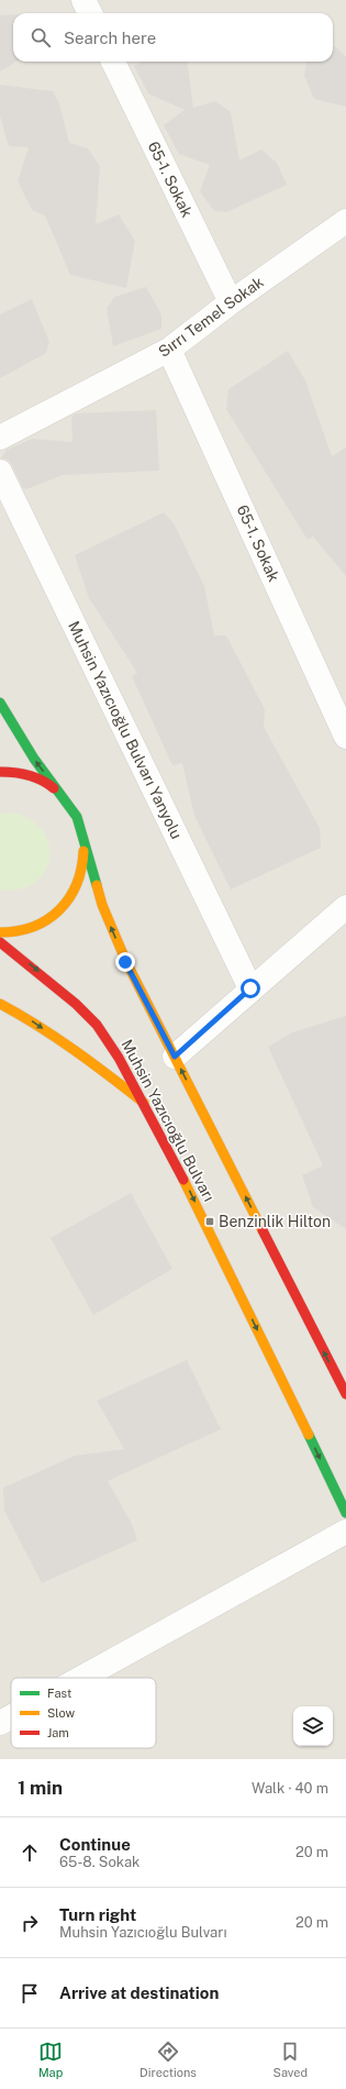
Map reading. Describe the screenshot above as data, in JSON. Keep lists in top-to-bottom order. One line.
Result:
{"streets":{"main road":["Muhsin Yazıcıoğlu Bulvarı"],"street":["65-1. Sokak","Sırrı Temel Sokak","Muhsin Yazıcıoğlu Bulvarı Yanyolu"]},"crossings":[["65-1. Sokak","Sırrı Temel Sokak"]],"places":{"transit":["Benzinlik Hilton"]},"legend":["Fast","Slow","Jam"],"page":{"search":"Search here","heading":["1 min","Walk · 40 m"],"list":[["Continue","65-8. Sokak","20 m"],["Turn right","Muhsin Yazıcıoğlu Bulvarı","20 m"],"Arrive at destination"],"nav":["Map","Directions","Saved"]}}
